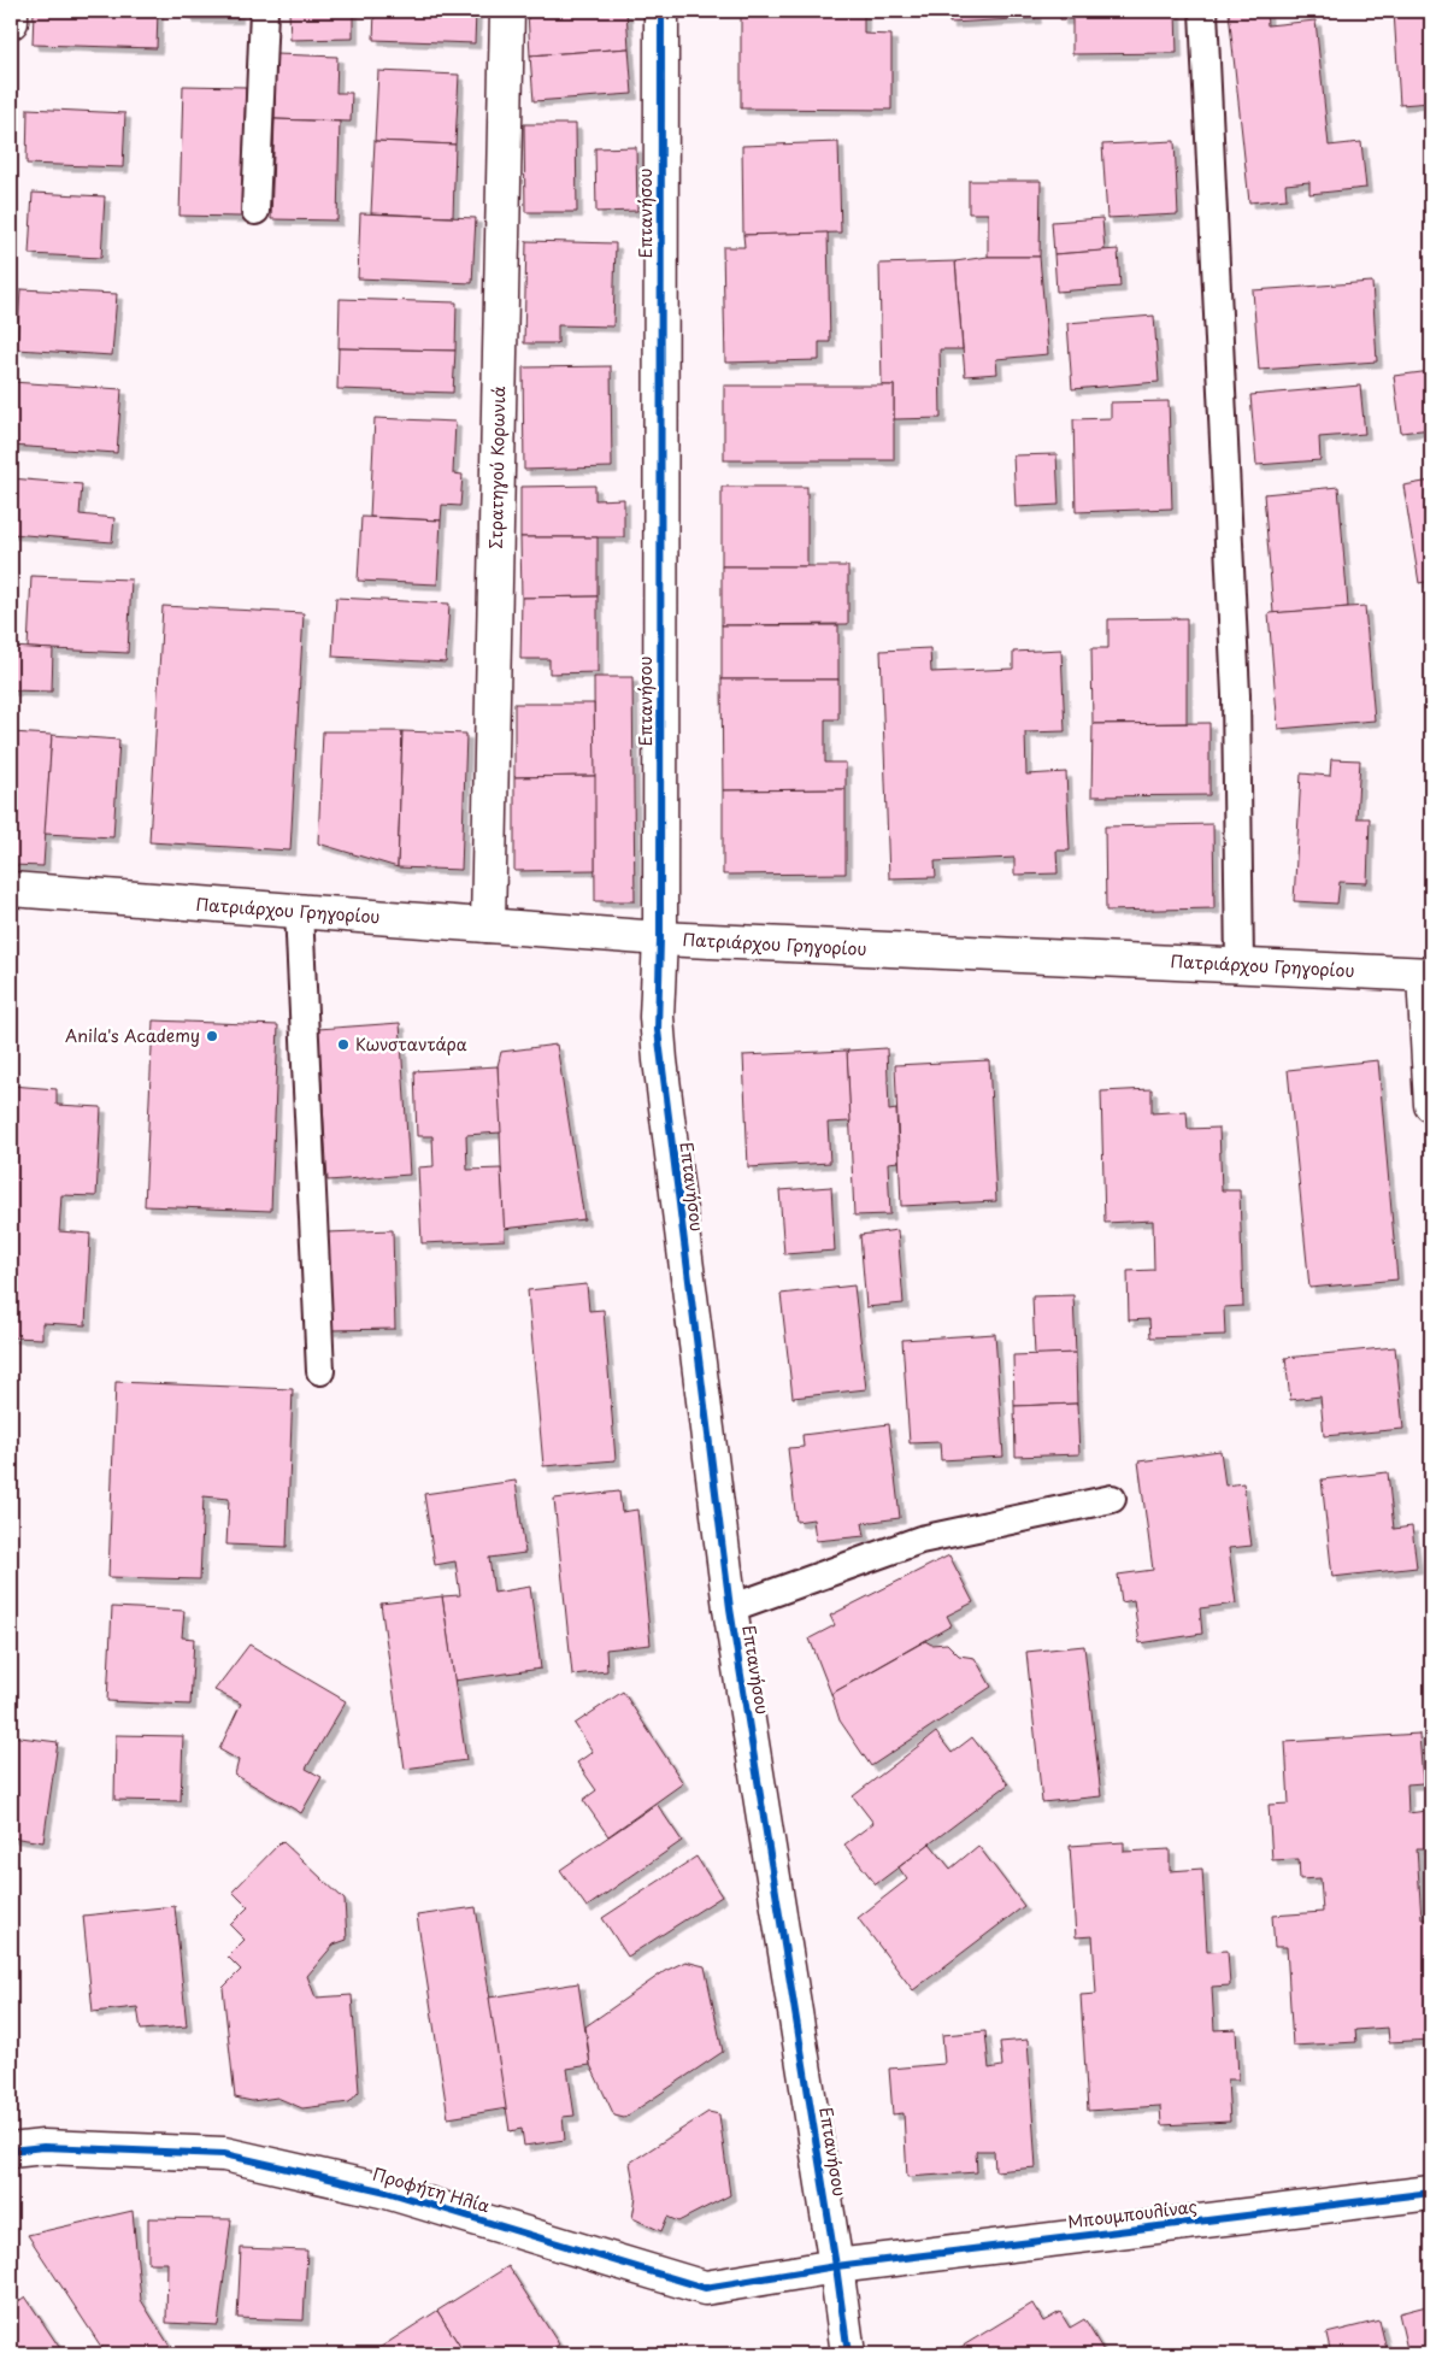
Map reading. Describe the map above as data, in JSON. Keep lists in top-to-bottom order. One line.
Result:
{"streets":{"street":["Επτανήσου","Στρατηγού Κορωνιά","Πατριάρχου Γρηγορίου","Προφήτη Ηλία","Μπουμπουλίνας"]},"crossings":[["Επτανήσου","Πατριάρχου Γρηγορίου"],["Επτανήσου","Προφήτη Ηλία"],["Επτανήσου","Μπουμπουλίνας"],["Στρατηγού Κορωνιά","Πατριάρχου Γρηγορίου"],["Προφήτη Ηλία","Μπουμπουλίνας"]],"places":["Anila's Academy","Κωνσταντάρα"]}
